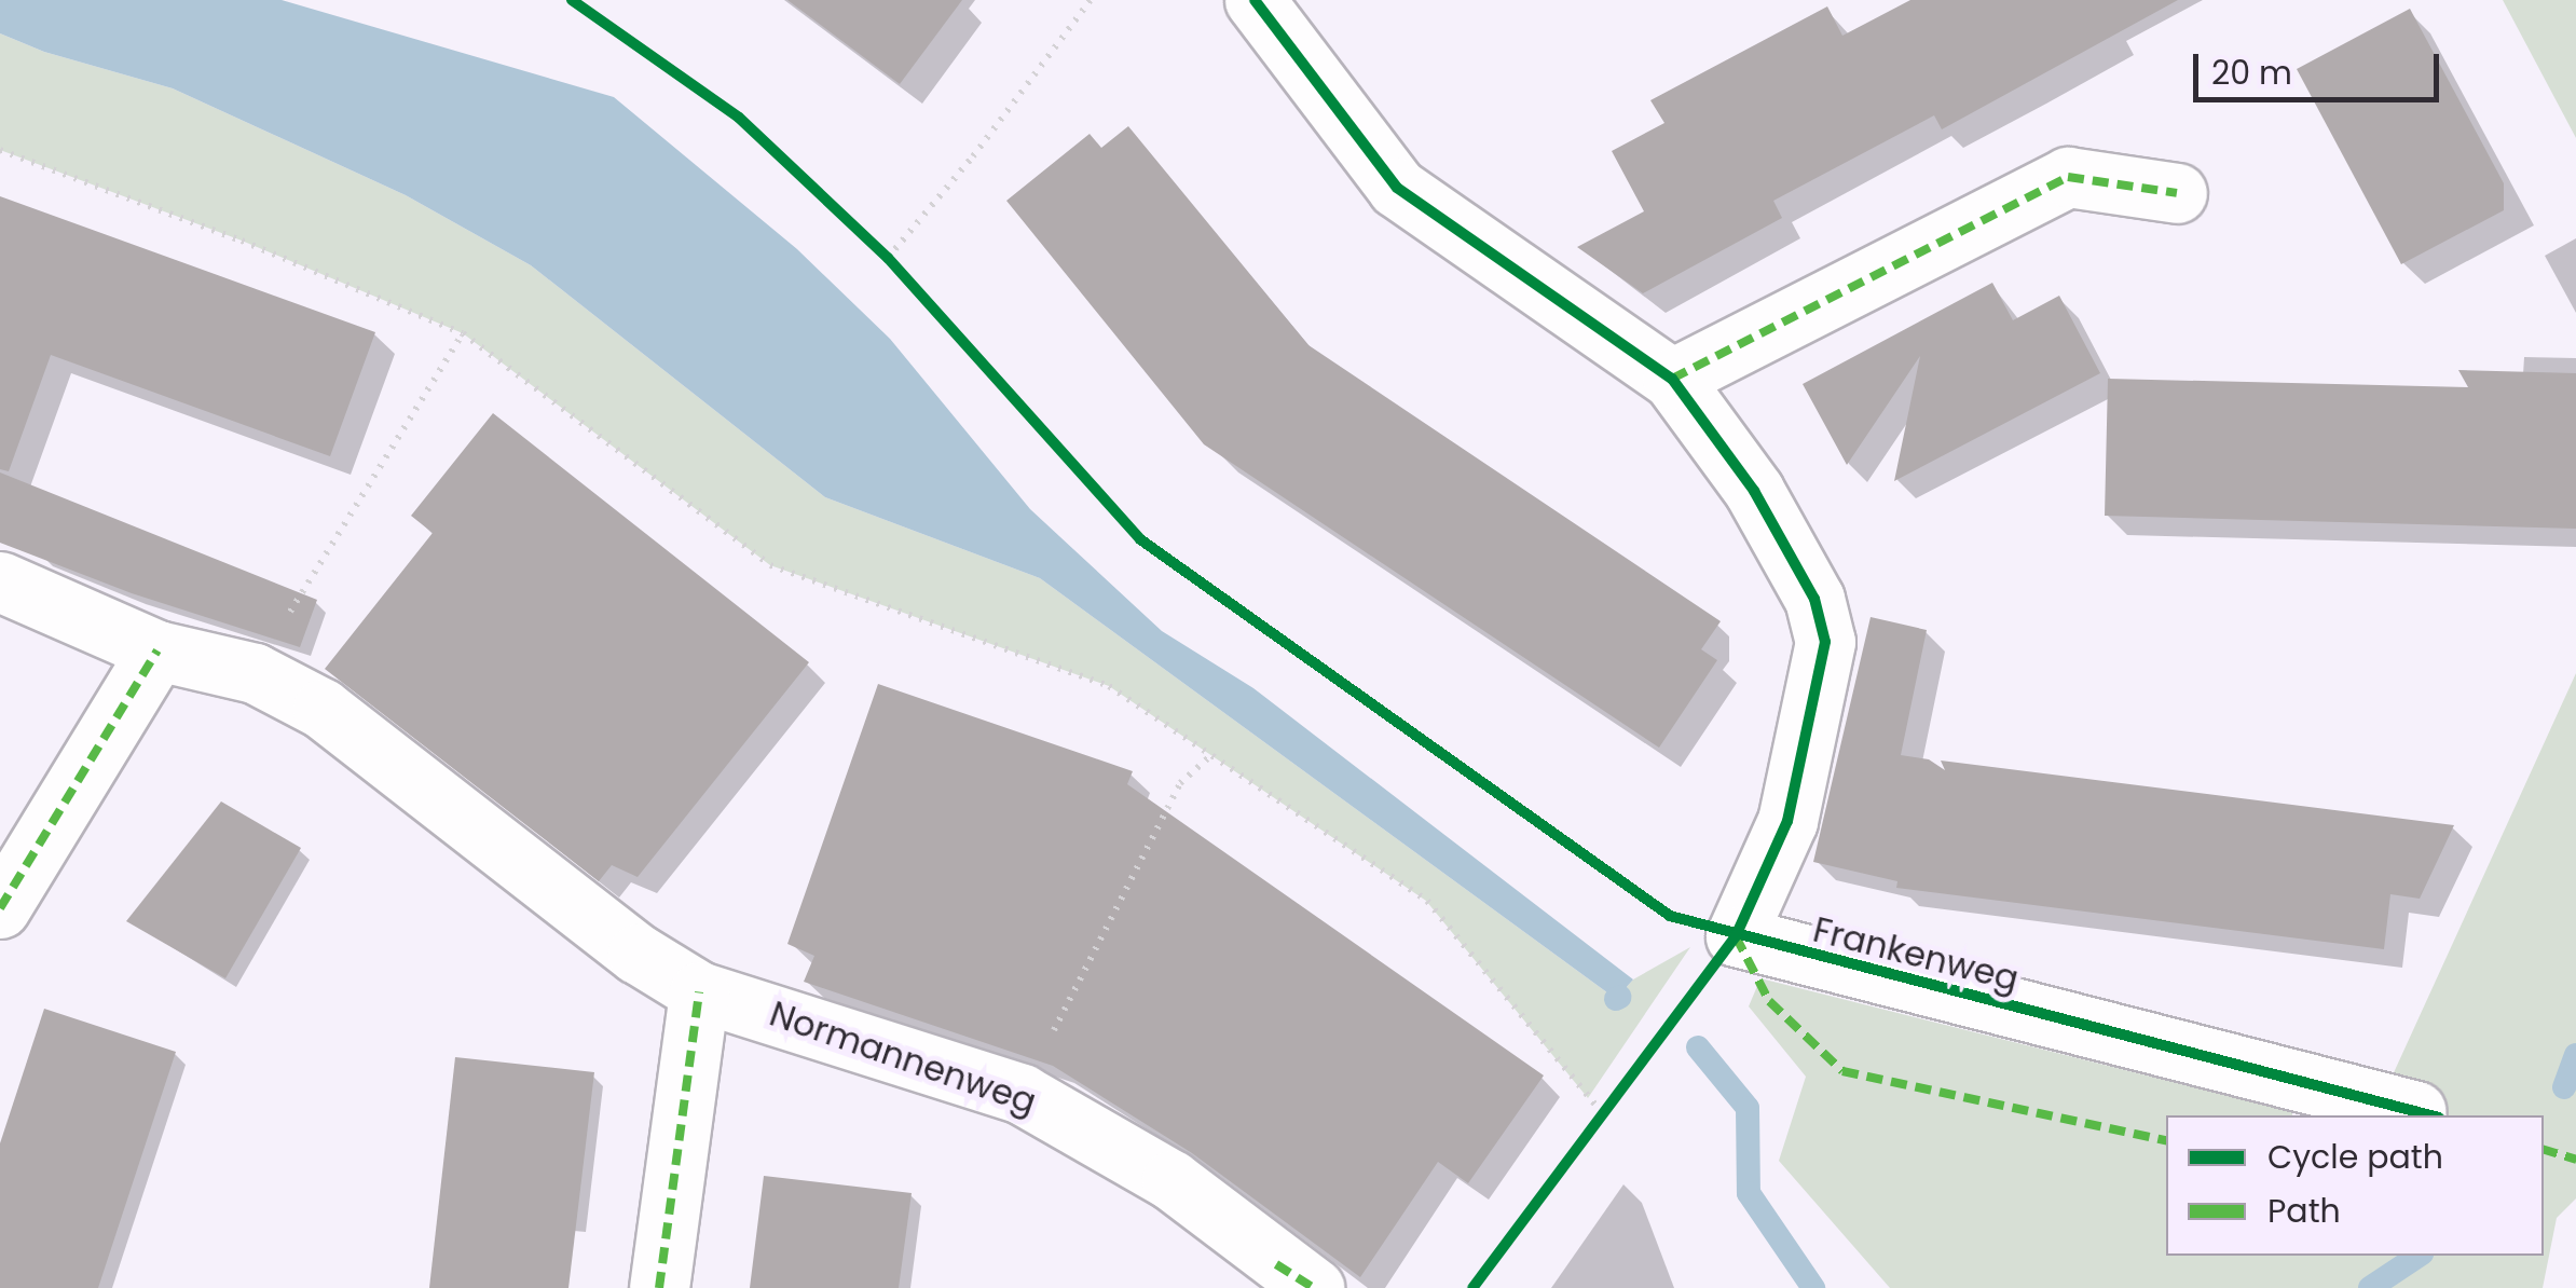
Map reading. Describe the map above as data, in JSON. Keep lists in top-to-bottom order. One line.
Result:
{"streets":{"street":["Frankenweg","Normannenweg"]},"legend":["Cycle path","Path"],"scale_bar":"20 m"}
